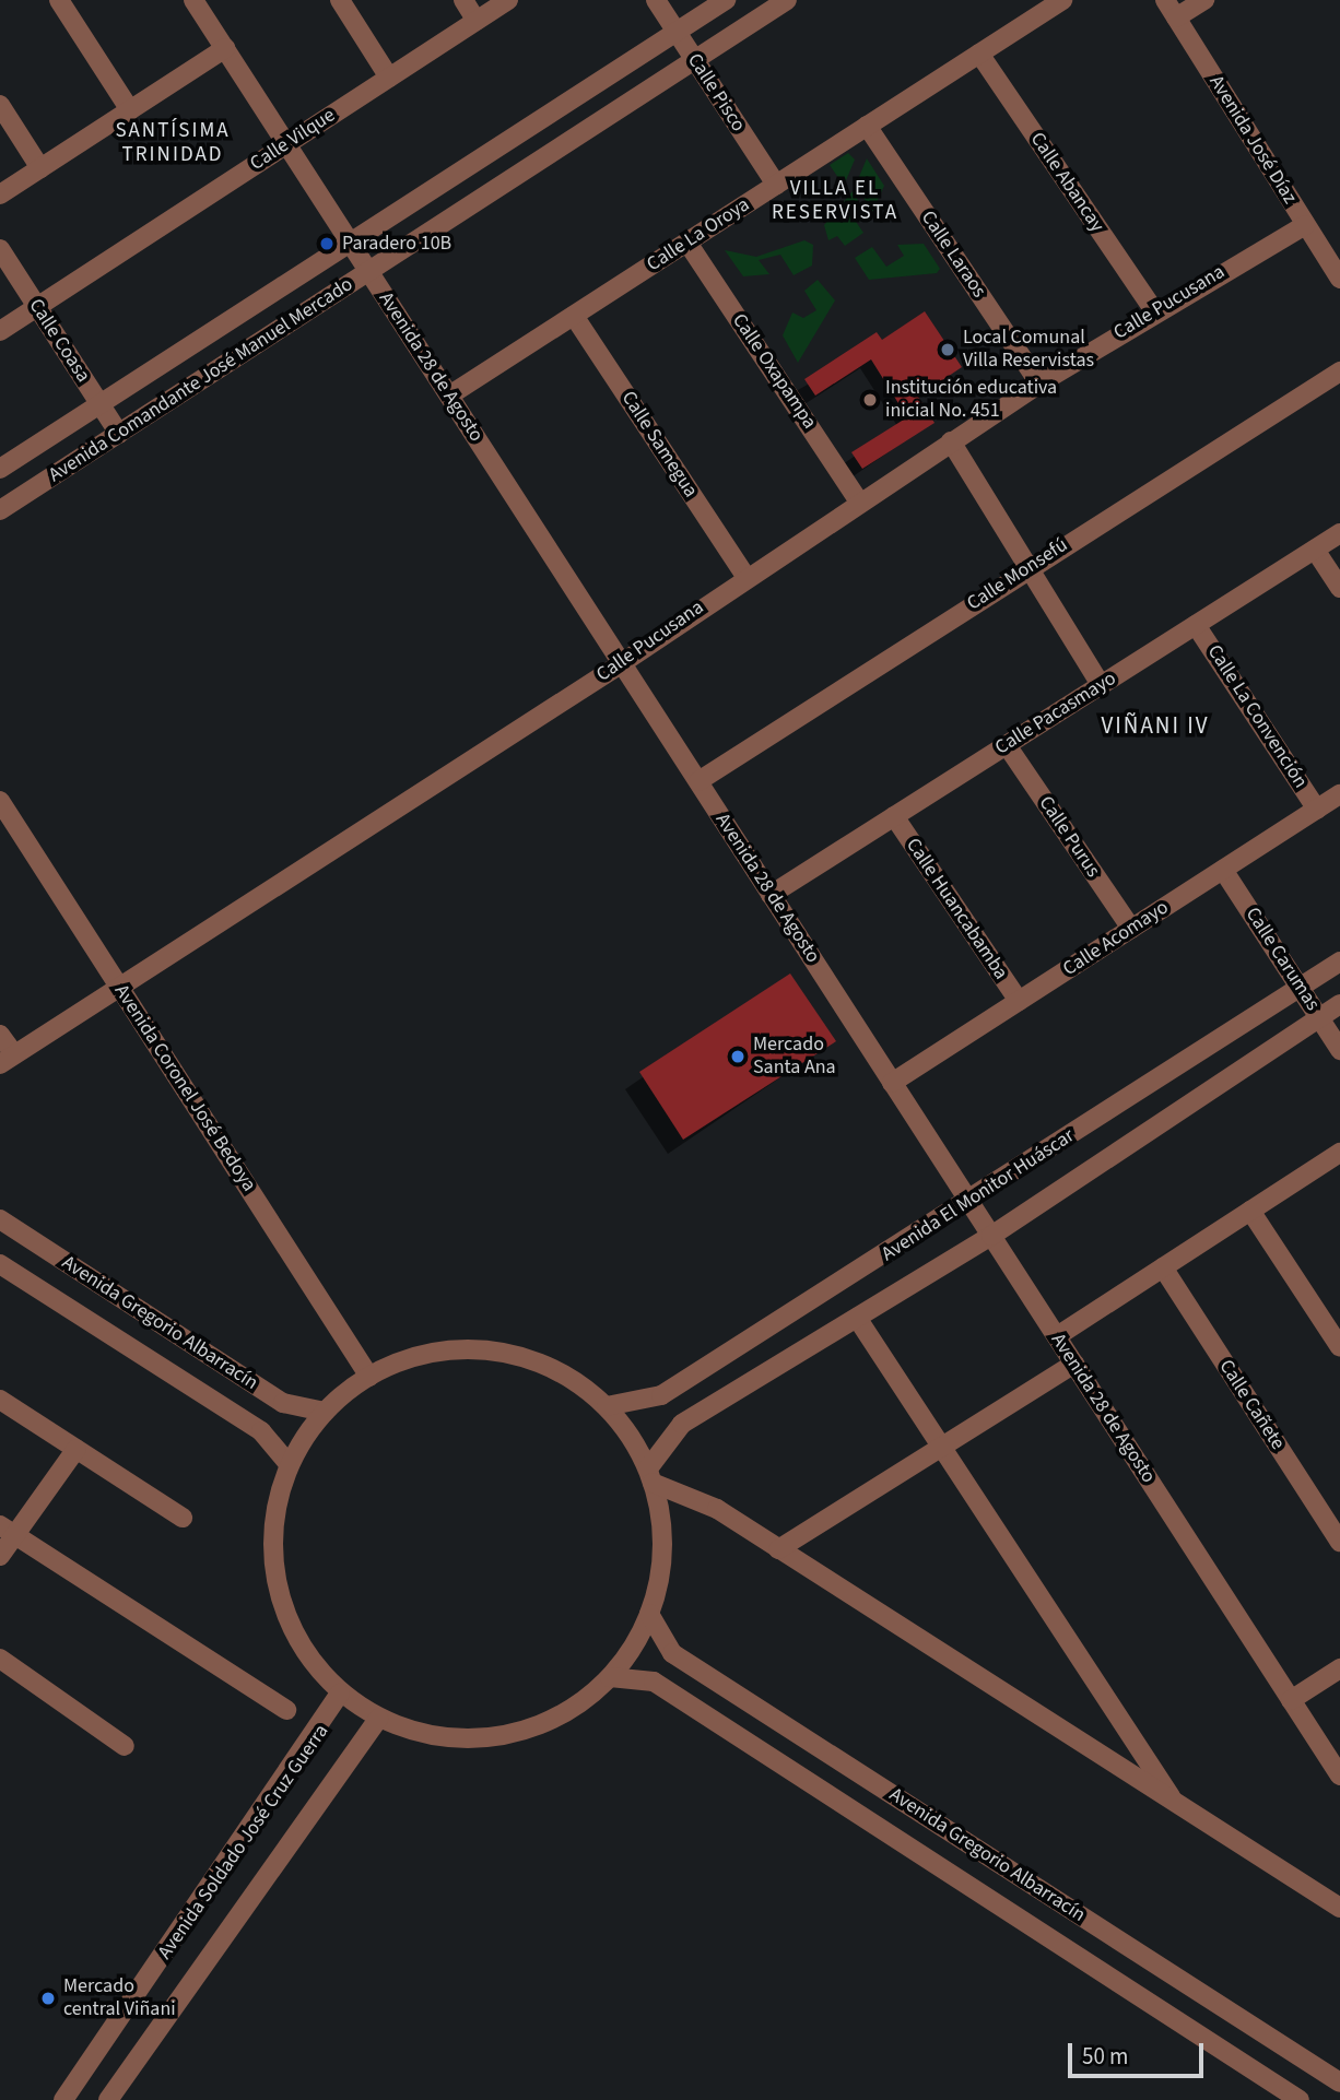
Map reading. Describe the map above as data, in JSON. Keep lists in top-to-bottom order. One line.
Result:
{"streets":{"street":["Calle Pisco","Calle Vilque","Avenida José Díaz","Calle Abancay","Calle La Oroya","Calle Laraos","Calle Pucusana","Calle Coasa","Avenida 28 de Agosto","Calle Oxapampa","Avenida Comandante José Manuel Mercado","Calle Samegua","Calle Monsefú","Calle Pacasmayo","Calle La Convención","Calle Purus","Calle Huancabamba","Calle Acomayo","Calle Carumas","Avenida Coronel José Bedoya","Avenida El Monitor Huáscar","Avenida Gregorio Albarracín","Calle Cañete","Avenida Soldado José Cruz Guerra"]},"crossings":[["Calle Pisco","Calle La Oroya"],["Calle Pisco","Avenida Comandante José Manuel Mercado"],["Calle Vilque","Calle Coasa"],["Calle Vilque","Avenida 28 de Agosto"],["Avenida José Díaz","Calle Pucusana"],["Calle Abancay","Calle La Oroya"],["Calle Abancay","Calle Pucusana"],["Calle La Oroya","Calle Laraos"],["Calle La Oroya","Avenida 28 de Agosto"],["Calle La Oroya","Calle Oxapampa"],["Calle La Oroya","Calle Samegua"],["Calle Laraos","Calle Pucusana"],["Calle Pucusana","Avenida 28 de Agosto"],["Calle Pucusana","Calle Oxapampa"],["Calle Pucusana","Calle Samegua"],["Calle Pucusana","Avenida Coronel José Bedoya"],["Calle Coasa","Avenida Comandante José Manuel Mercado"],["Avenida 28 de Agosto","Avenida Comandante José Manuel Mercado"],["Avenida 28 de Agosto","Calle Monsefú"],["Avenida 28 de Agosto","Calle Pacasmayo"],["Avenida 28 de Agosto","Calle Acomayo"],["Avenida 28 de Agosto","Avenida El Monitor Huáscar"],["Calle Pacasmayo","Calle La Convención"],["Calle Pacasmayo","Calle Purus"],["Calle Pacasmayo","Calle Huancabamba"],["Calle La Convención","Calle Acomayo"],["Calle Purus","Calle Acomayo"],["Calle Huancabamba","Calle Acomayo"],["Calle Acomayo","Calle Carumas"],["Calle Carumas","Avenida El Monitor Huáscar"]],"districts":["SANTÍSIMA TRINIDAD","VILLA EL RESERVISTA","VIÑANI IV"],"places":["Paradero 10B","Local Comunal Villa Reservistas","Institución educativa inicial No. 451","Mercado Santa Ana","Mercado central Viñani"],"scale_bar":"50 m"}
